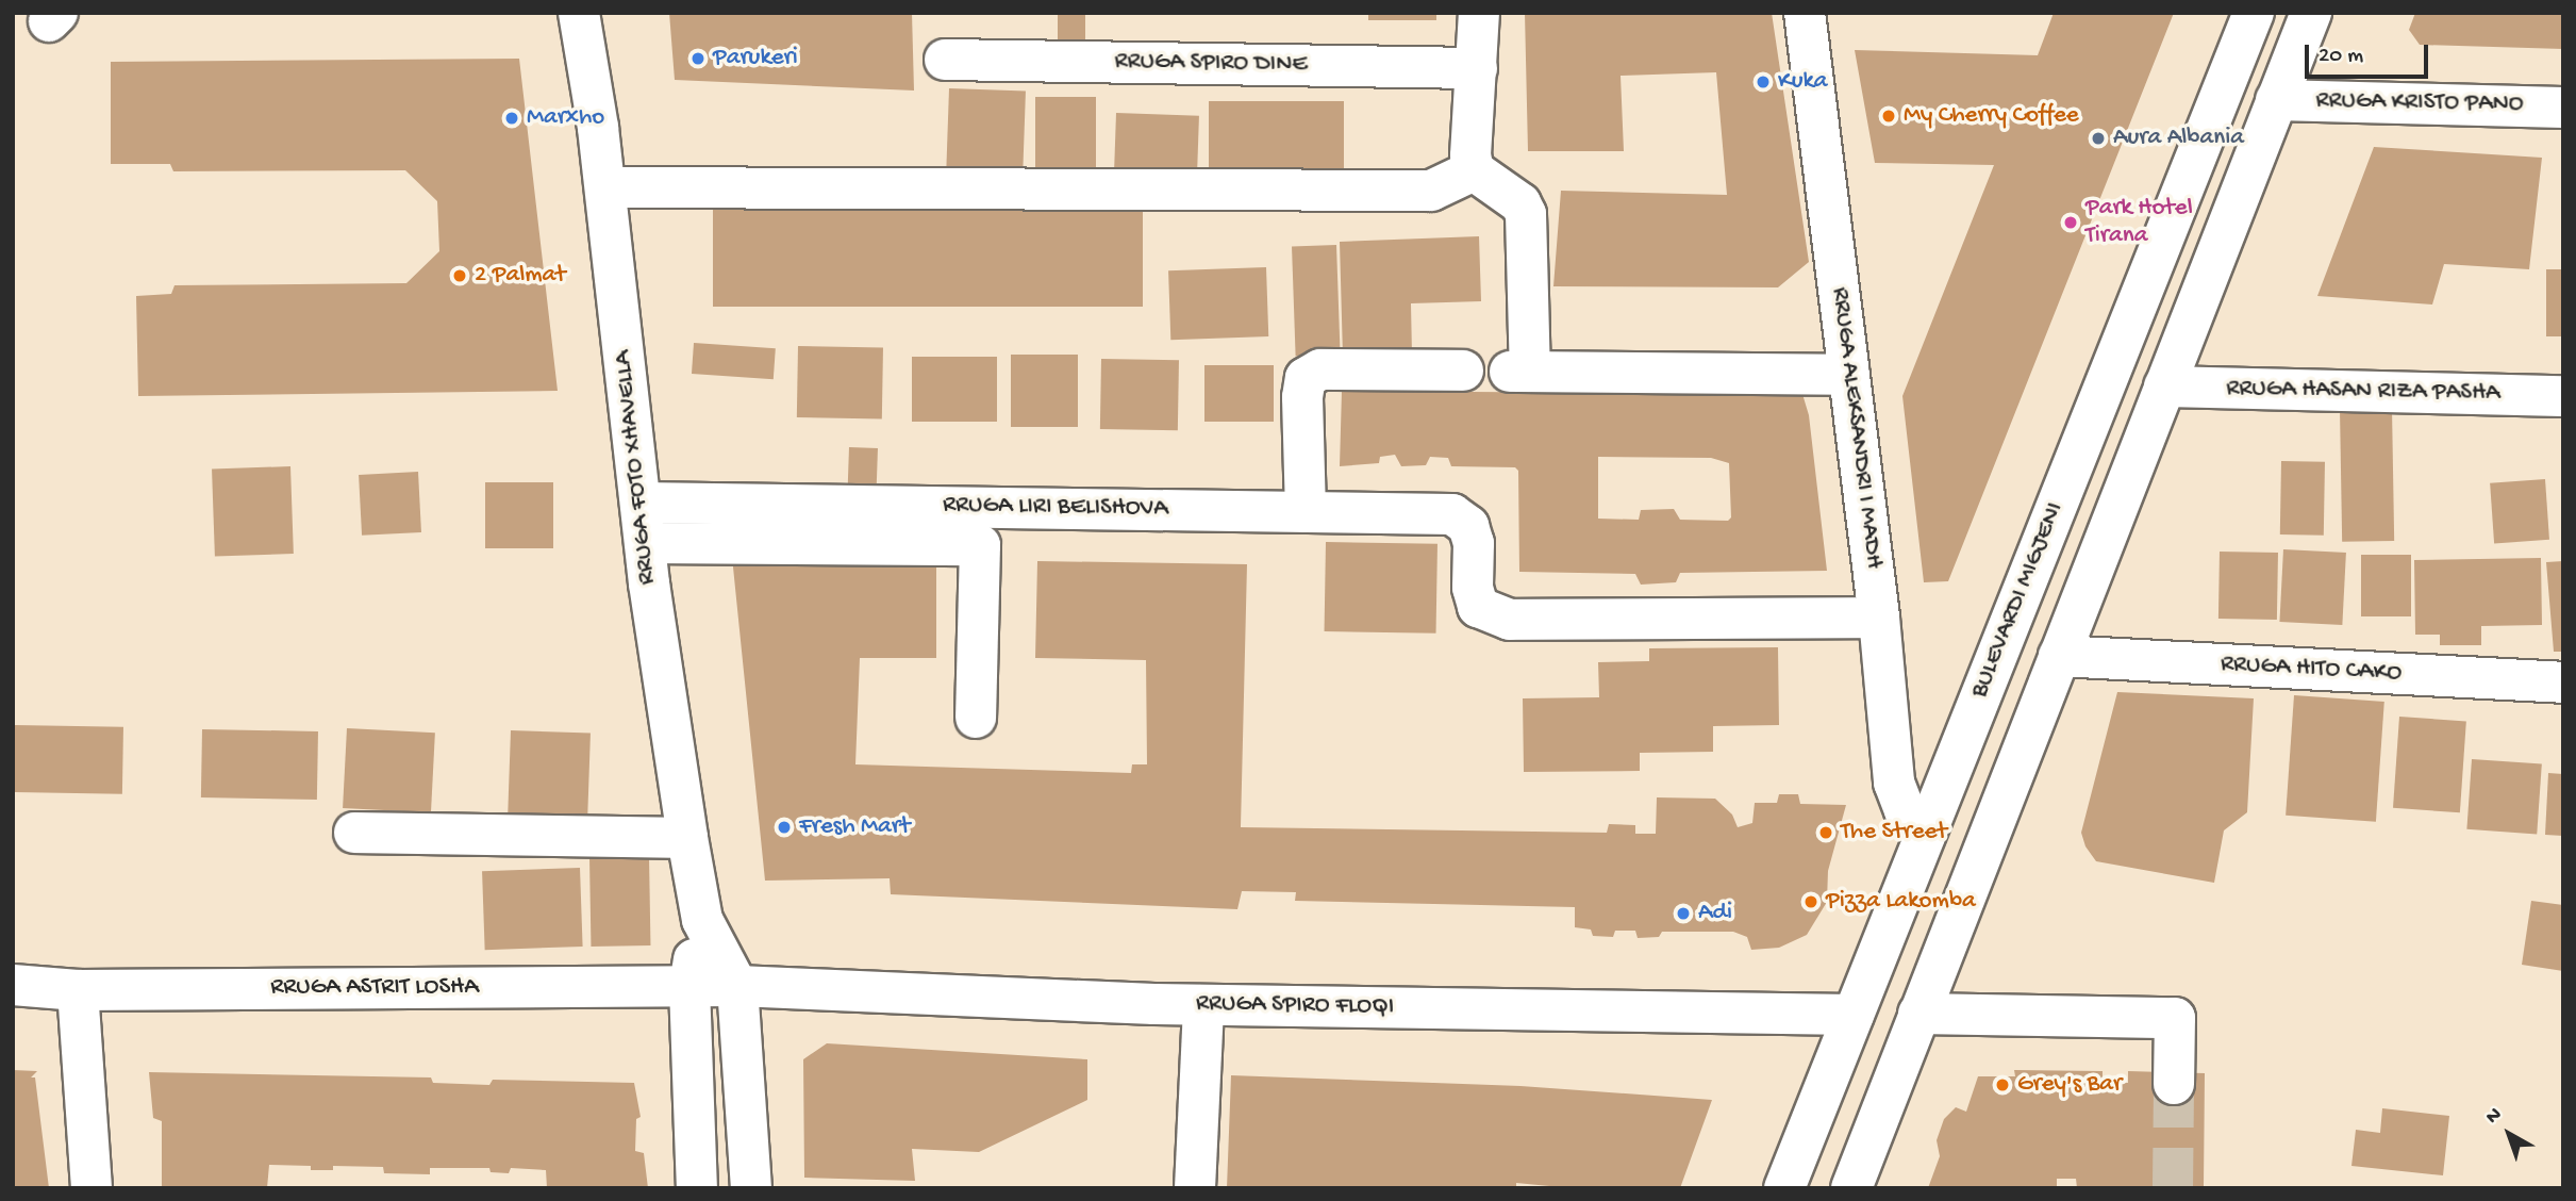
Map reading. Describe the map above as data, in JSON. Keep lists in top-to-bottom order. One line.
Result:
{"streets":{"street":["RRUGA SPIRO DINE","RRUGA KRISTO PANO","RRUGA HASAN RIZA PASHA","RRUGA ALEKSANDRI I MADH","RRUGA FOTO XHAVELLA","RRUGA LIRI BELISHOVA","BULEVARDI MIGJENI","RRUGA HITO CAKO","RRUGA ASTRIT LOSHA","RRUGA SPIRO FLOQI"]},"crossings":[["RRUGA ALEKSANDRI I MADH","RRUGA LIRI BELISHOVA"],["RRUGA ALEKSANDRI I MADH","BULEVARDI MIGJENI"],["RRUGA FOTO XHAVELLA","RRUGA LIRI BELISHOVA"],["BULEVARDI MIGJENI","RRUGA SPIRO FLOQI"],["RRUGA ASTRIT LOSHA","RRUGA SPIRO FLOQI"]],"places":["Parukeri","Kuka","My Cherry Coffee","Marxho","Aura Albania","Park Hotel Tirana","2 Palmat","Fresh Mart","The Street","Pizza Lakomba","Adi","Grey's Bar"],"scale_bar":"20 m","north":"top left"}
